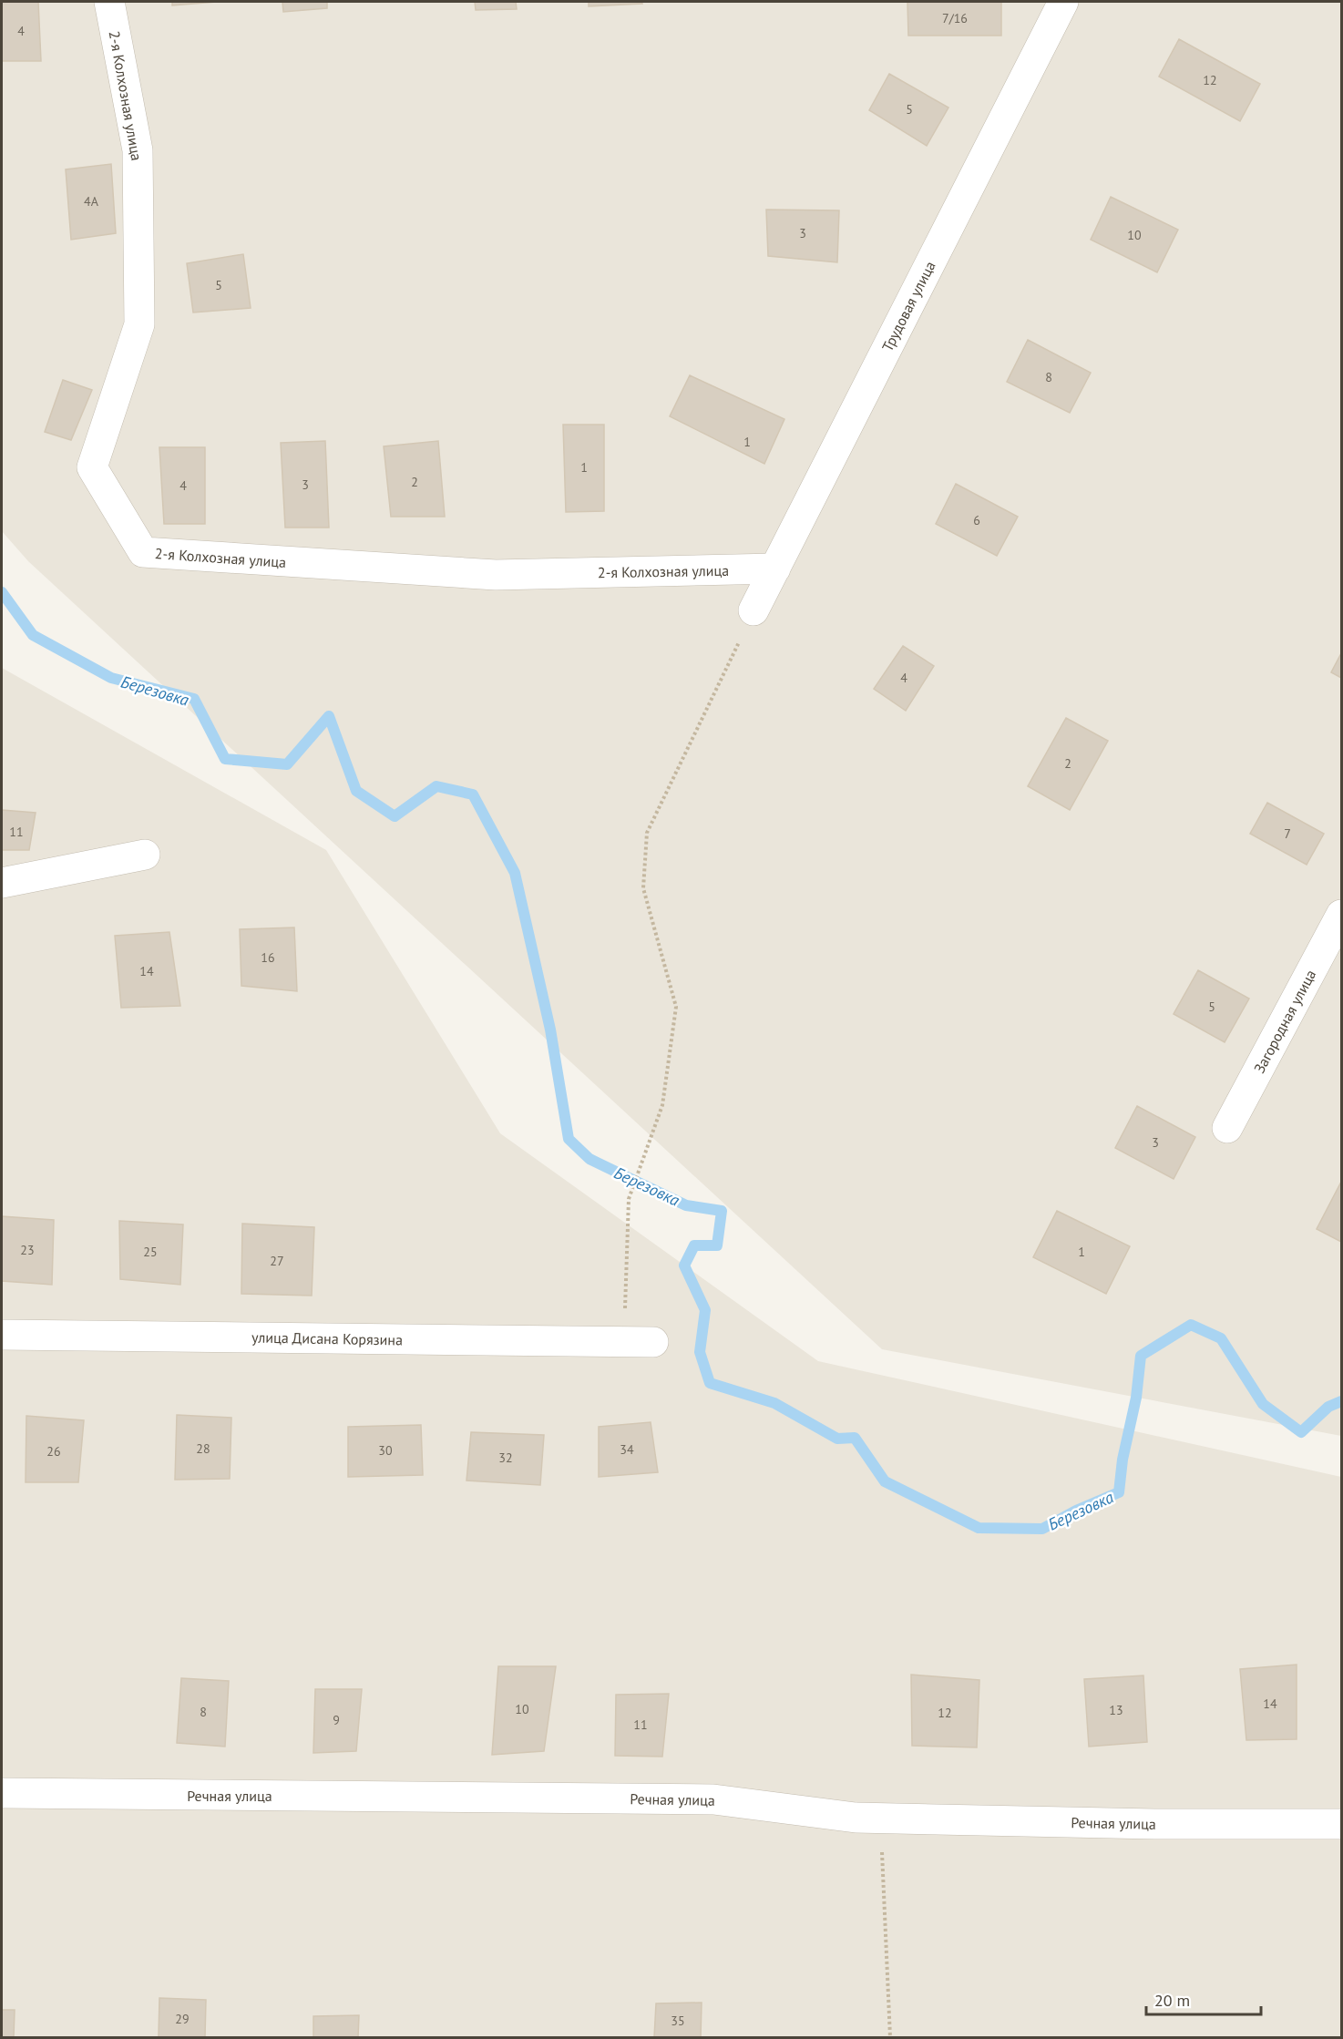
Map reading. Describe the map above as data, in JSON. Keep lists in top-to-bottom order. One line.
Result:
{"streets":{"street":["2-я Колхозная улица","Трудовая улица","Загородная улица","улица Дисана Корязина","Речная улица"]},"crossings":[["2-я Колхозная улица","Трудовая улица"]],"water":["Березовка"],"house_numbers":["7/16","4","12","5","4А","3","10","5","8","1","1","2","3","4","6","4","2","11","7","16","14","5","3","23","25","1","27","28","34","30","26","32","14","10","13","8","12","9","11","29","35"],"scale_bar":"20 m"}
